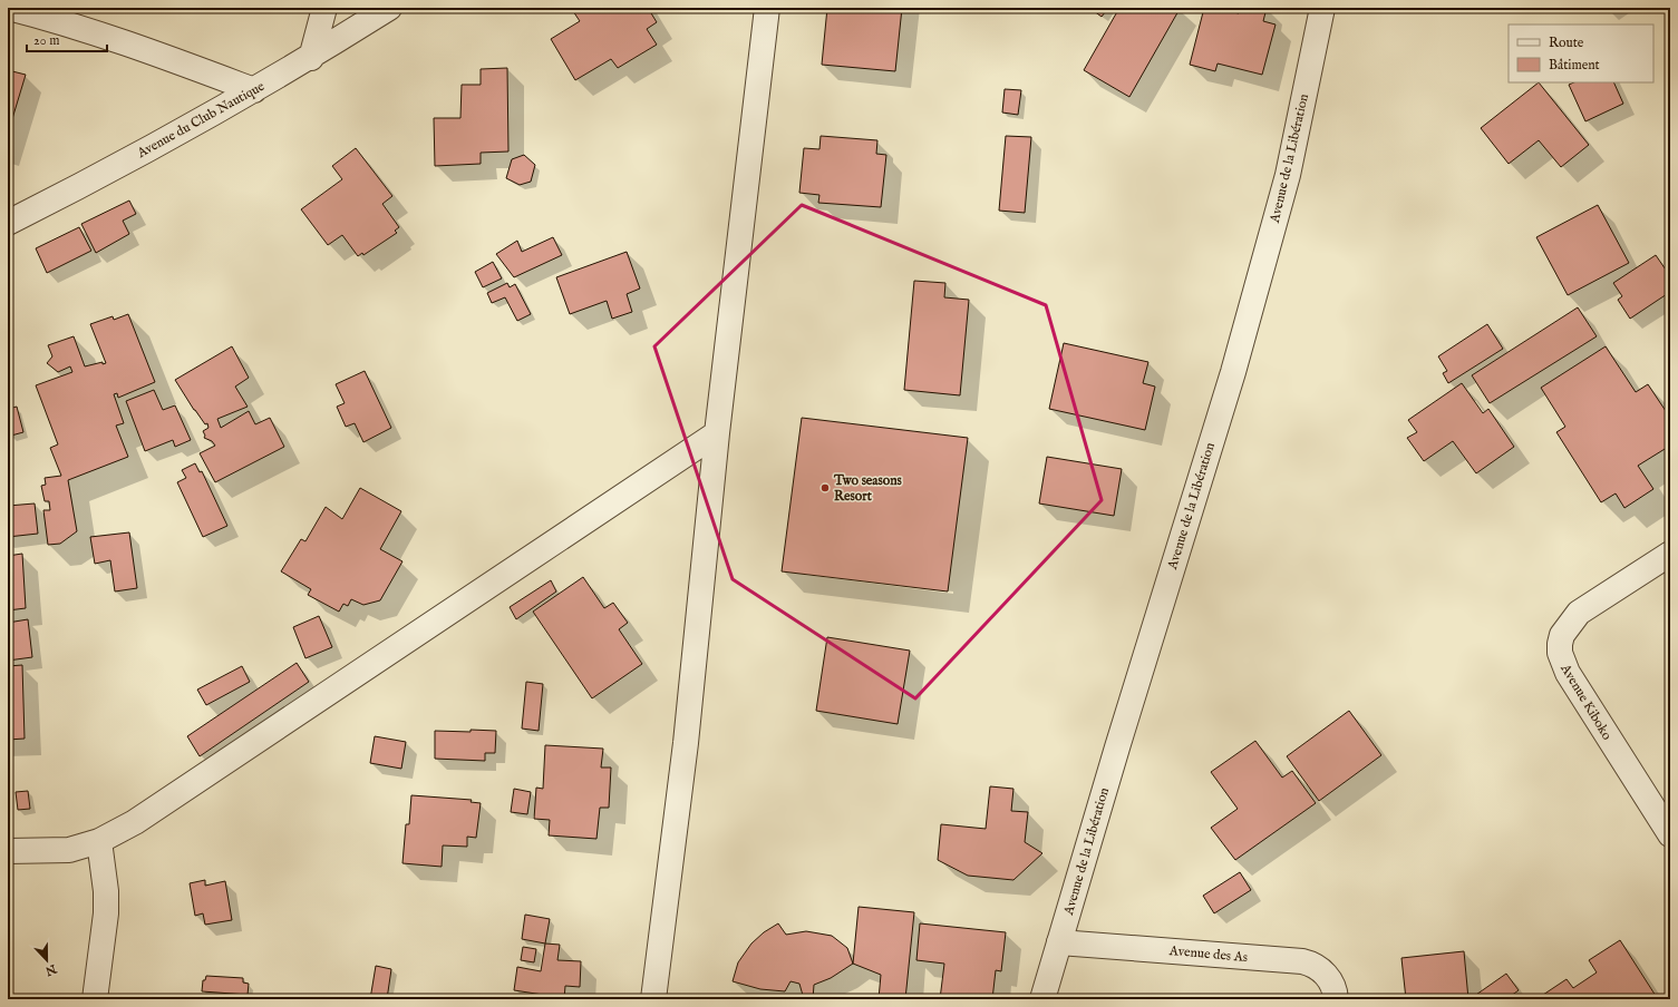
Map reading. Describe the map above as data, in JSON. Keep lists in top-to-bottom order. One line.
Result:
{"streets":{"street":["Avenue du Club Nautique","Avenue de la Libération","Avenue Kiboko","Avenue des As"]},"crossings":[["Avenue de la Libération","Avenue des As"]],"places":["Two seasons Resort"],"legend":["Route","Bâtiment"],"scale_bar":"20 m","north":"bottom"}
